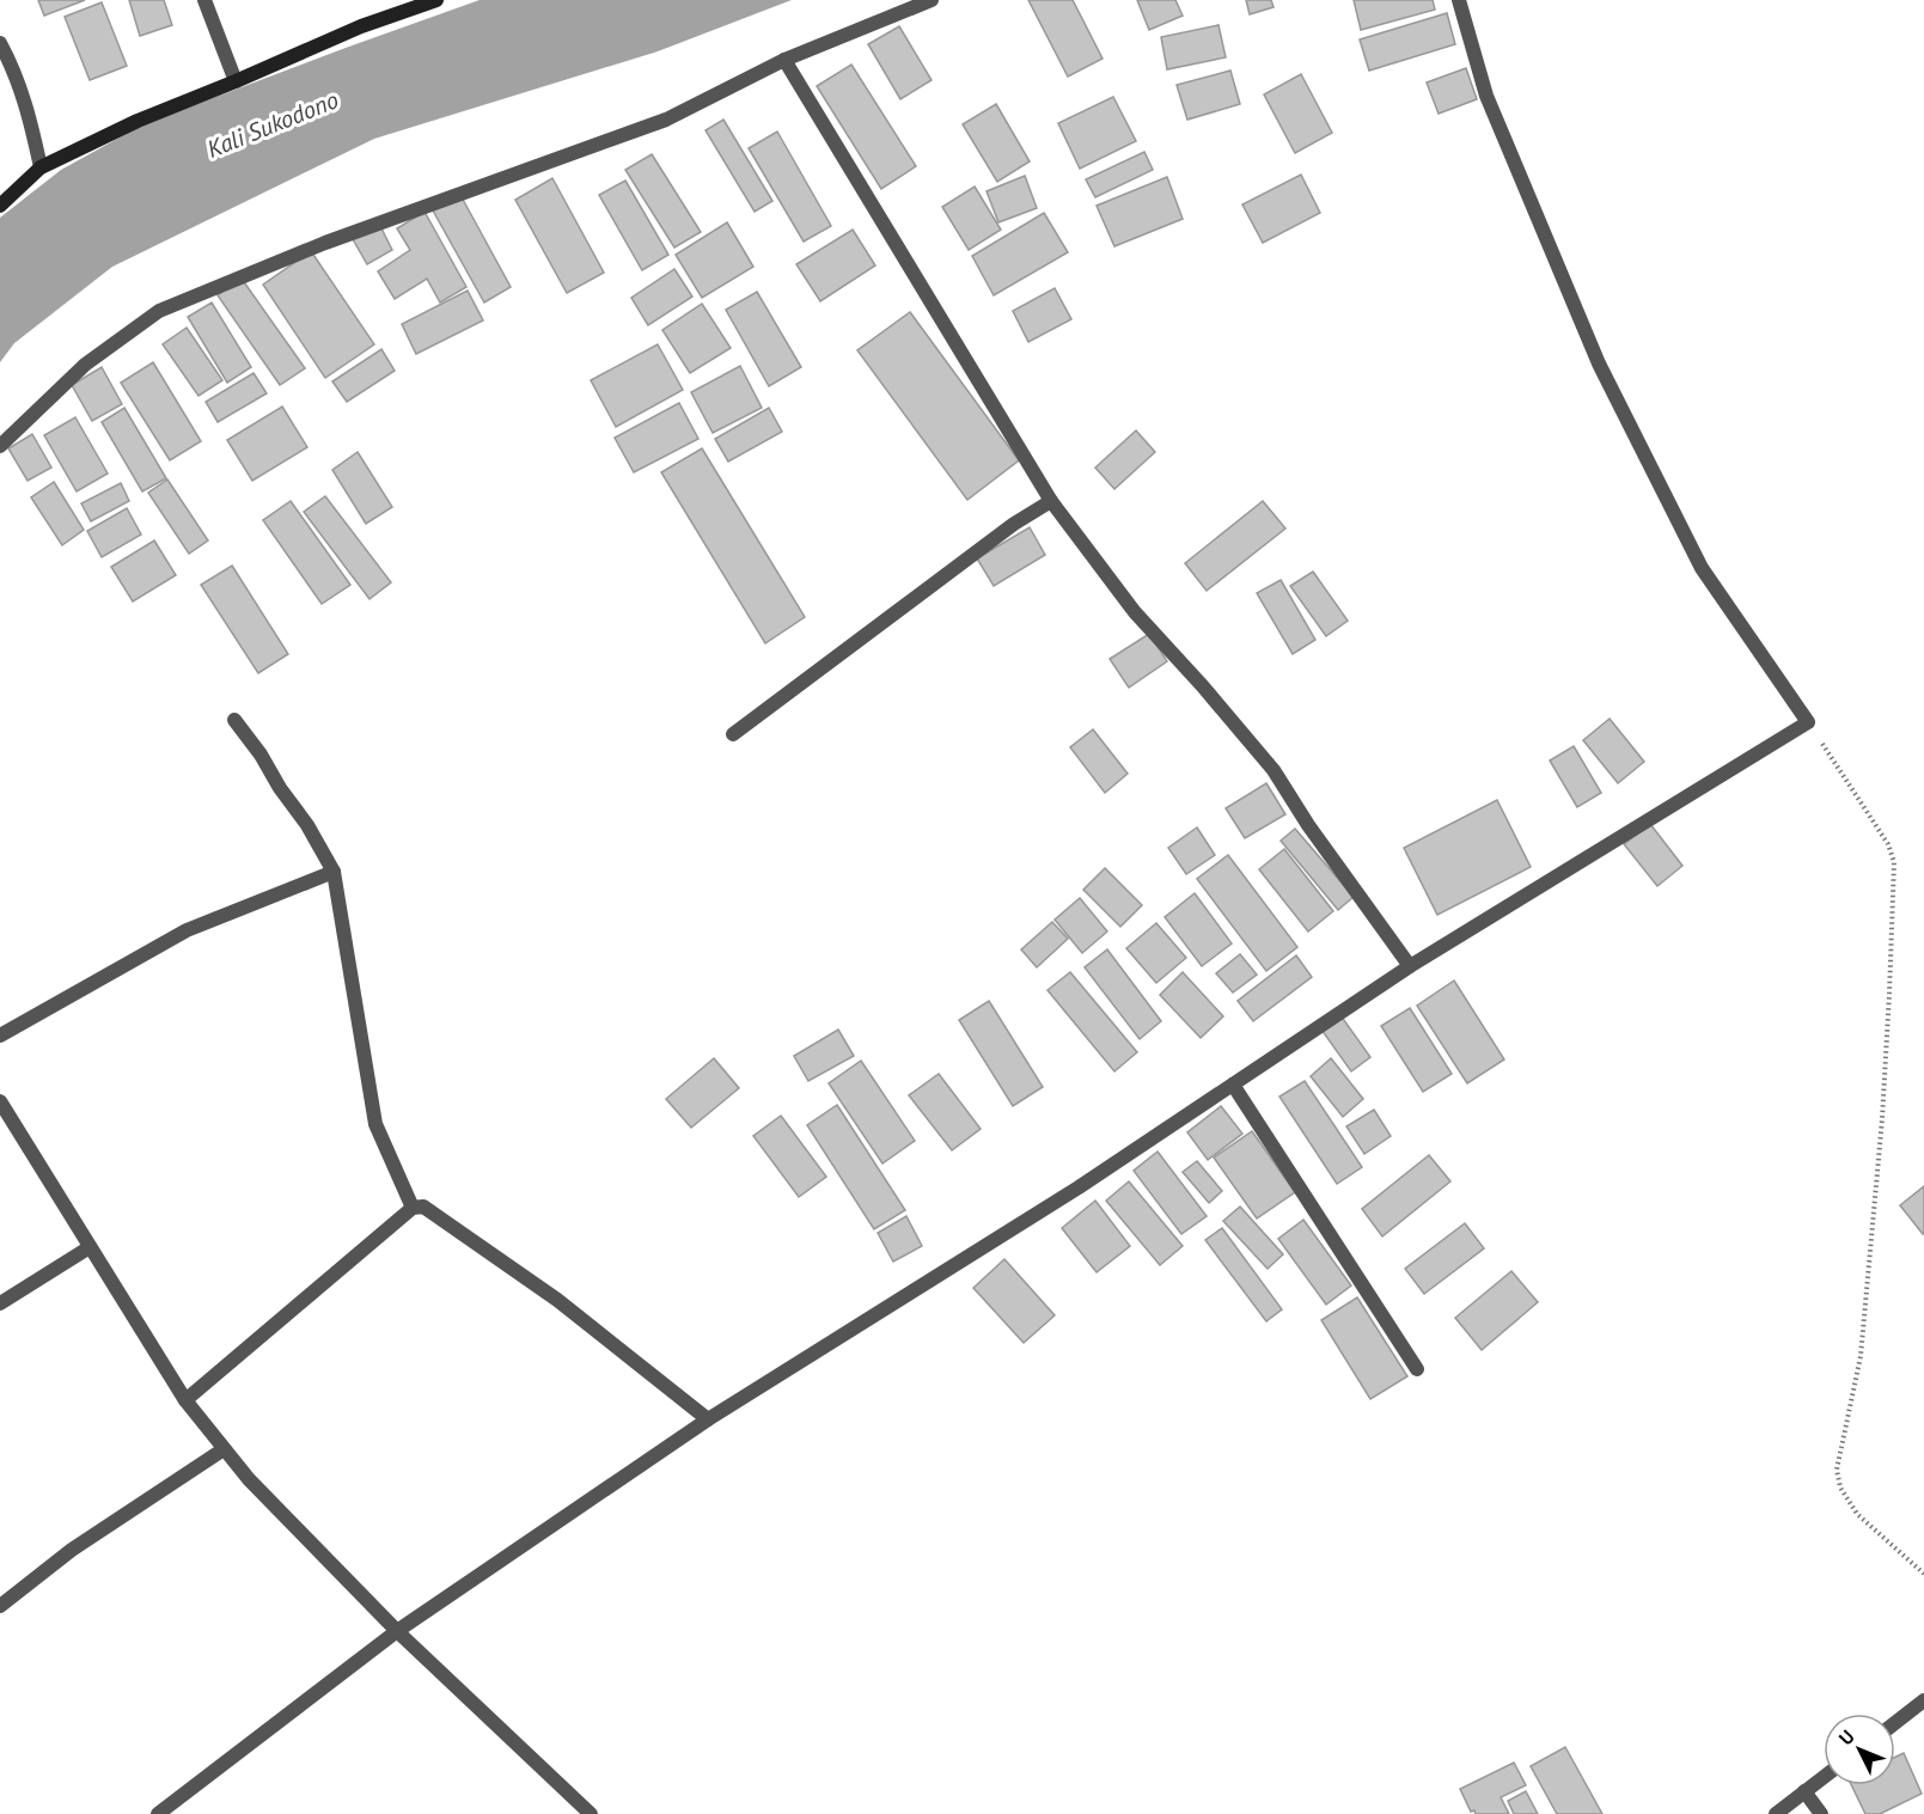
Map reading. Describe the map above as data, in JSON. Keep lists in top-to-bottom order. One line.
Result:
{"water":["Kali Sukodono"],"north":"top left"}
